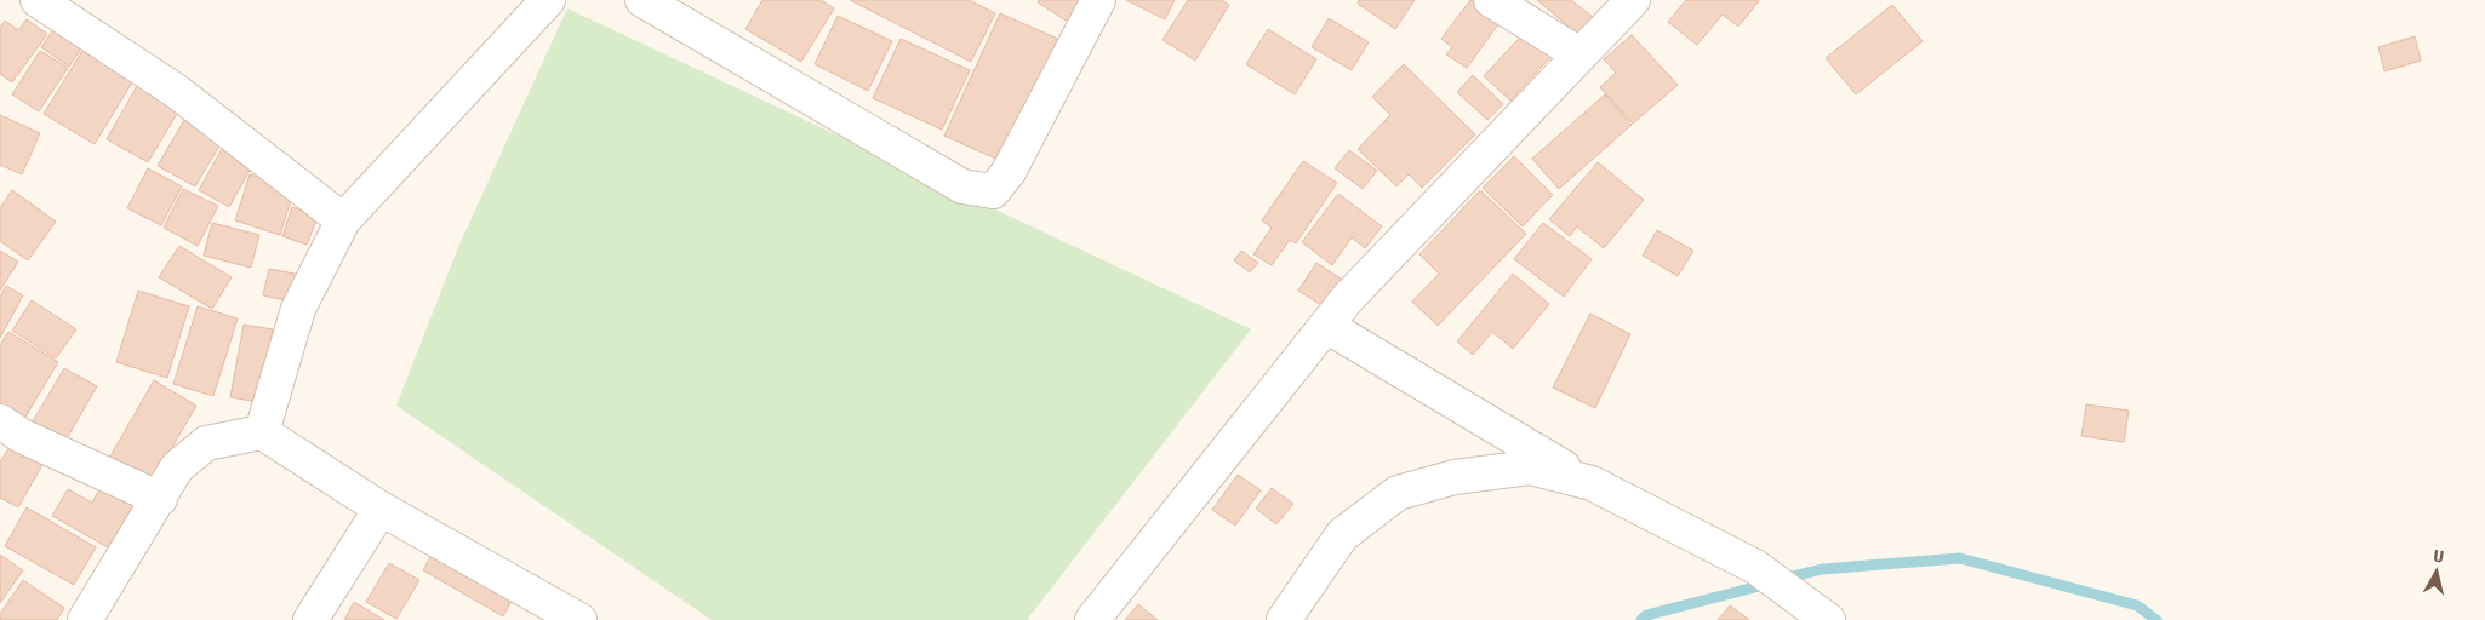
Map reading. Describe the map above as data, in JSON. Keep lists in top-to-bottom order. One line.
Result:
{"north":"top"}
